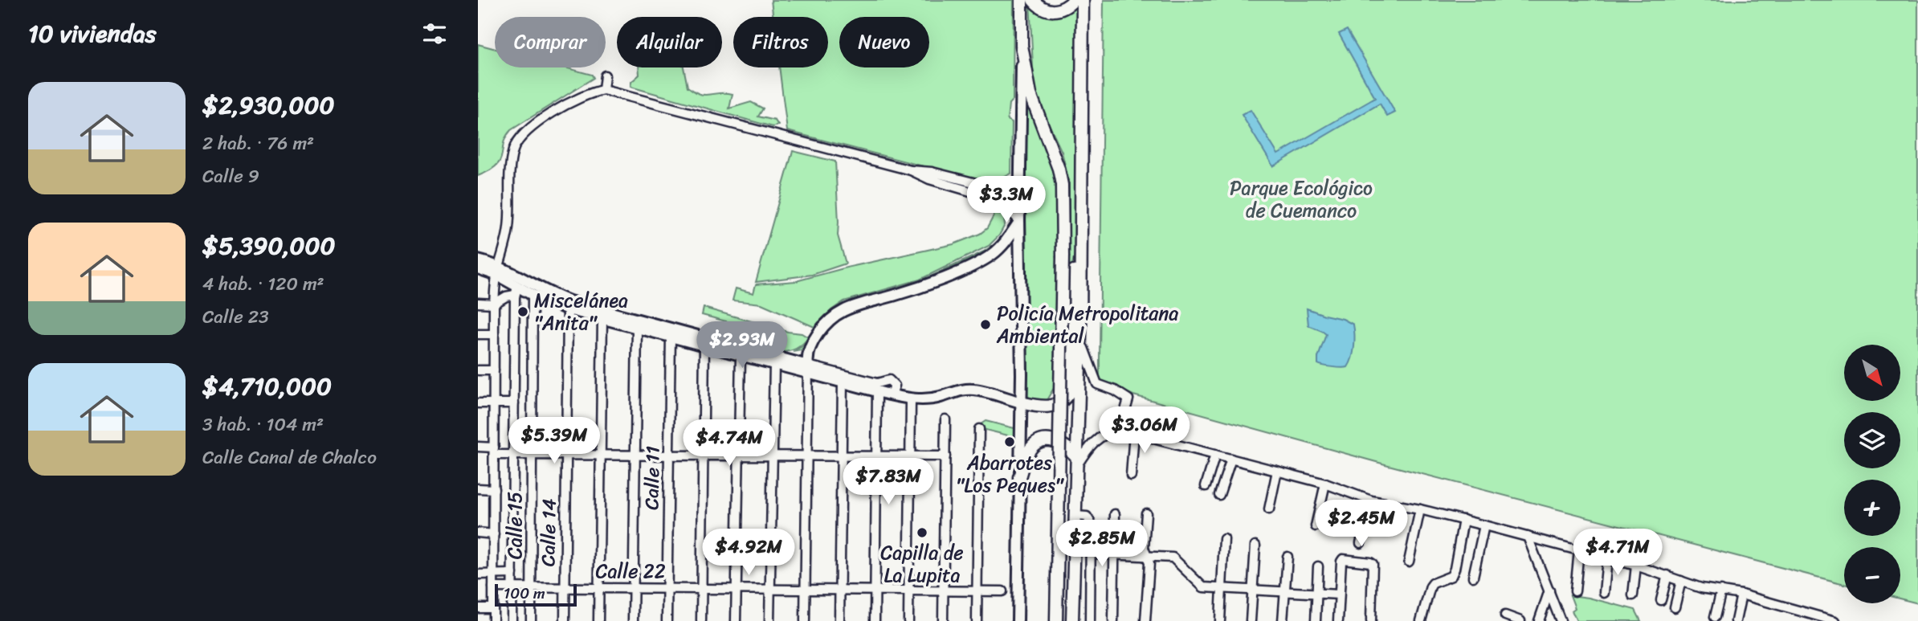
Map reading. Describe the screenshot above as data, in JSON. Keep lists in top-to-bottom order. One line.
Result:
{"streets":{"street":["Calle 11","Calle 15","Calle 14","Calle 22"]},"crossings":[["Calle 11","Calle 22"],["Calle 15","Calle 22"],["Calle 14","Calle 22"]],"parks":["Parque Ecológico de Cuemanco"],"places":["Miscelánea \"Anita\"","Policía Metropolitana Ambiental","Abarrotes \"Los Peques\"","Capilla de La Lupita"],"scale_bar":"100 m","north":"bottom right","page":{"heading":"10 viviendas","chip":["Comprar","Alquilar","Filtros","Nuevo"],"list":[{"name":"$2,930,000","note":"2 hab. · 76 m² · Calle 9"},{"name":"$5,390,000","note":"4 hab. · 120 m² · Calle 23"},{"name":"$4,710,000","note":"3 hab. · 104 m² · Calle Canal de Chalco"}],"price":["$3.3M","$2.93M","$3.06M","$5.39M","$4.74M","$7.83M","$2.45M","$2.85M","$4.92M","$4.71M"],"map_buttons":["+","−"],"scale":"100 m"}}
